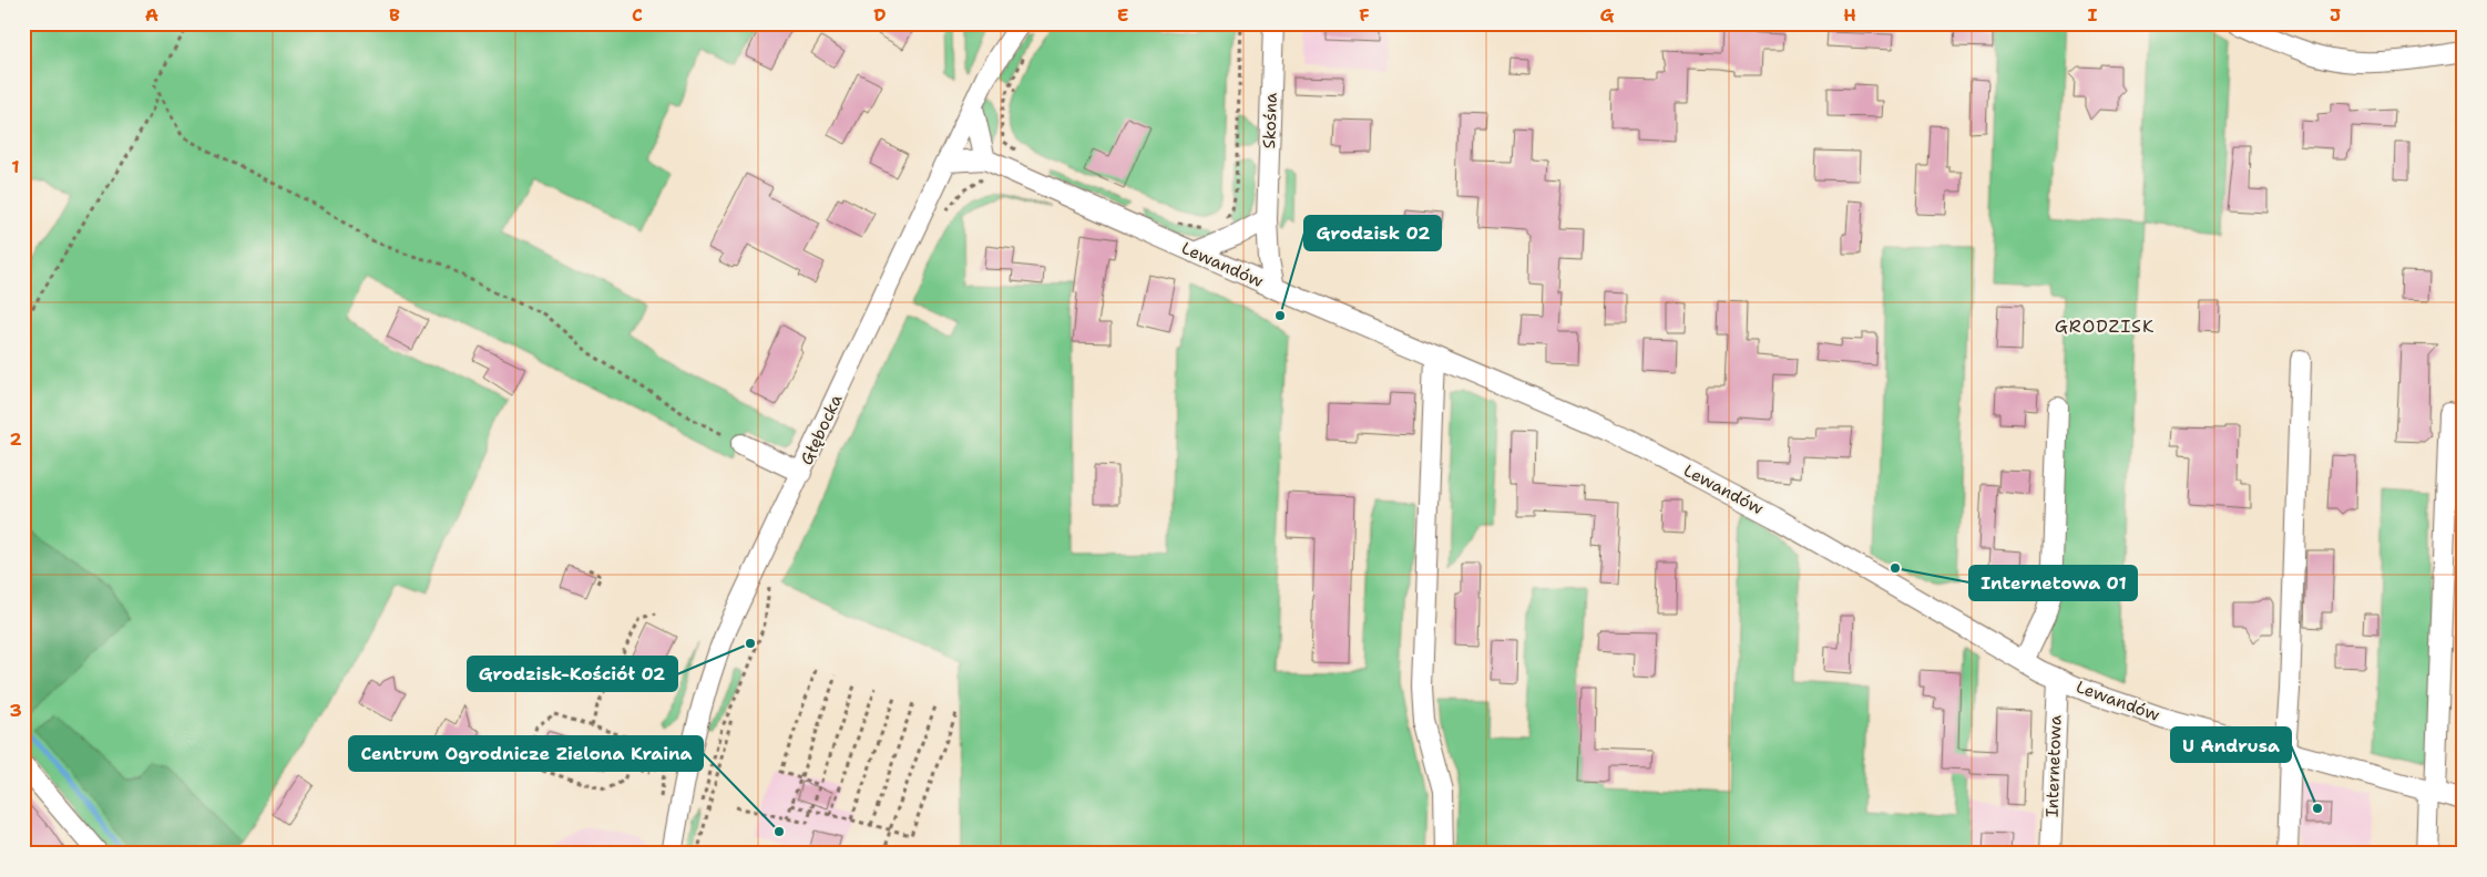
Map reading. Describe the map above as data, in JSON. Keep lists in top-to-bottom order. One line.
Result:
{"streets":{"street":["Skośna","Lewandów","Głębocka","Internetowa"]},"crossings":[["Skośna","Lewandów"],["Lewandów","Głębocka"],["Lewandów","Internetowa"]],"districts":["GRODZISK"],"places":["Grodzisk 02","Internetowa 01","Grodzisk-Kościół 02","U Andrusa","Centrum Ogrodnicze Zielona Kraina"],"grid":{"columns":["A","B","C","D","E","F","G","H","I","J"],"rows":["1","2","3"]}}
